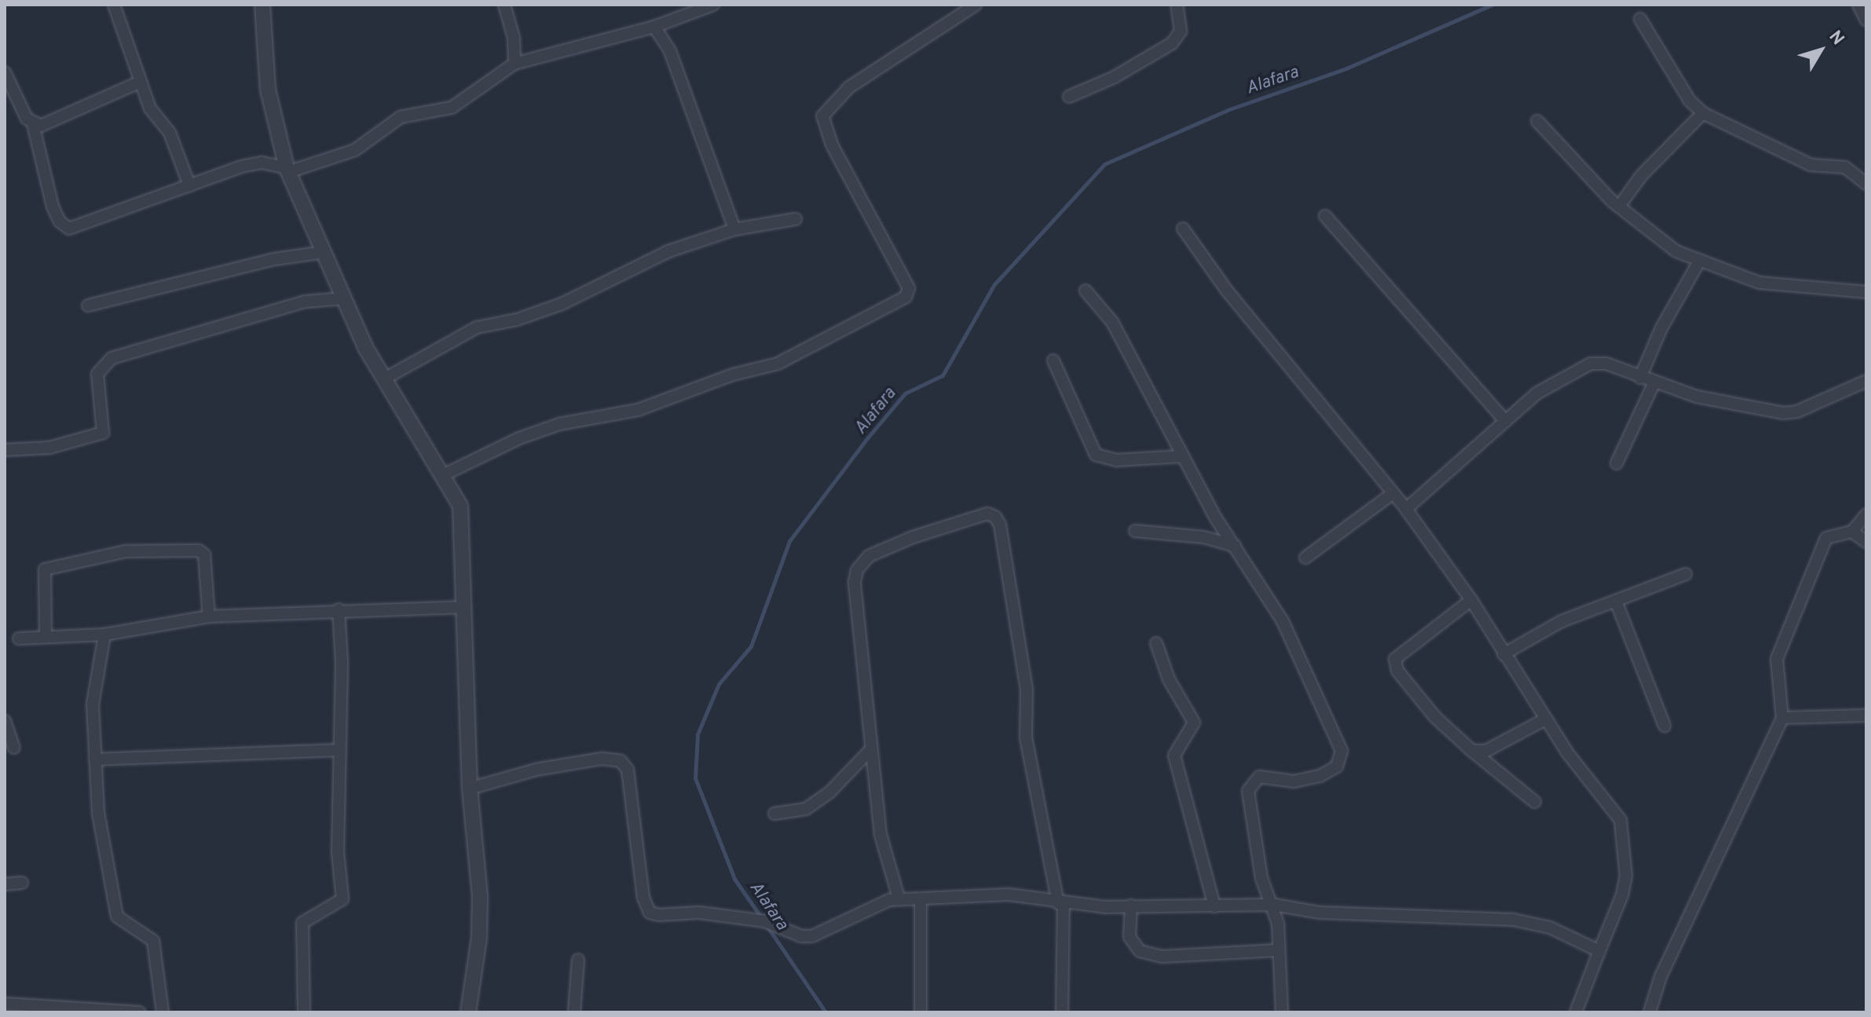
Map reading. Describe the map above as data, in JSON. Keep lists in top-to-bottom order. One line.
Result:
{"water":["Alafara"],"north":"top right"}
